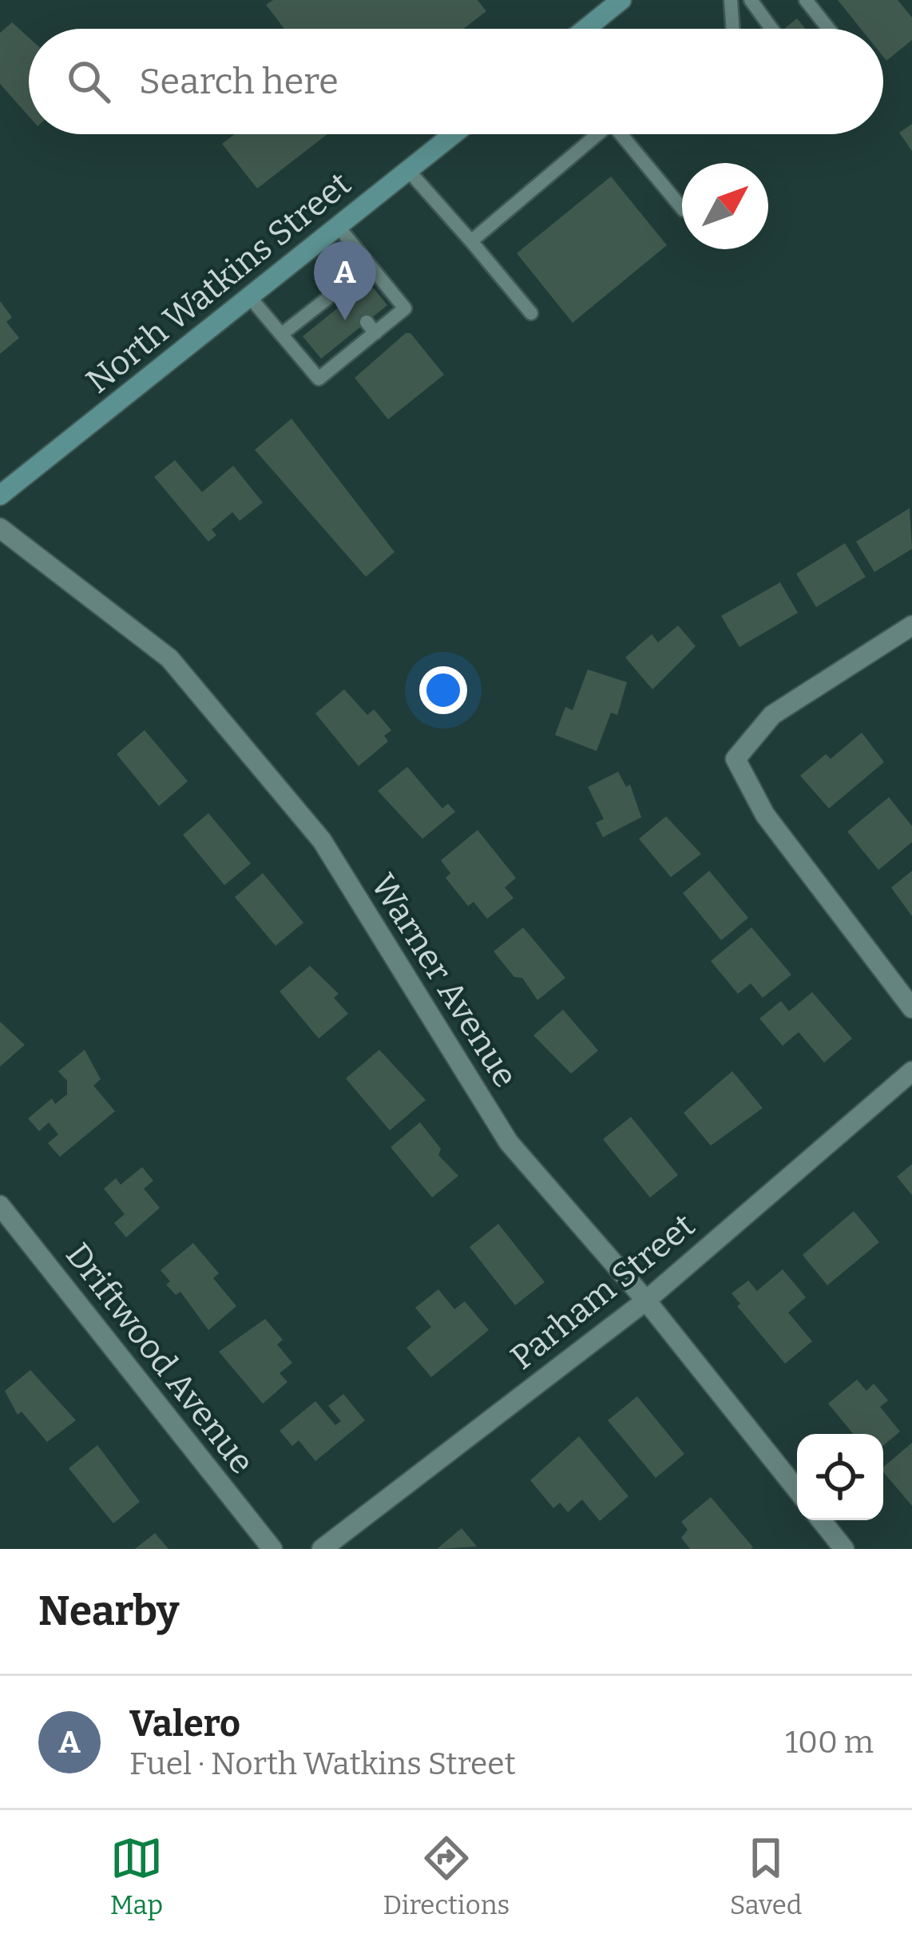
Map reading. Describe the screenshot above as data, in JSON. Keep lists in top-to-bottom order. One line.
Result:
{"streets":{"main road":["North Watkins Street"],"street":["Warner Avenue","Parham Street","Driftwood Avenue"]},"crossings":[["Warner Avenue","Parham Street"]],"north":"top right","page":{"search":"Search here","pins":"A","heading":"Nearby","list":[{"mark":"A","name":"Valero","note":"Fuel · North Watkins Street","value":"100 m"}],"nav":["Map","Directions","Saved"]}}
